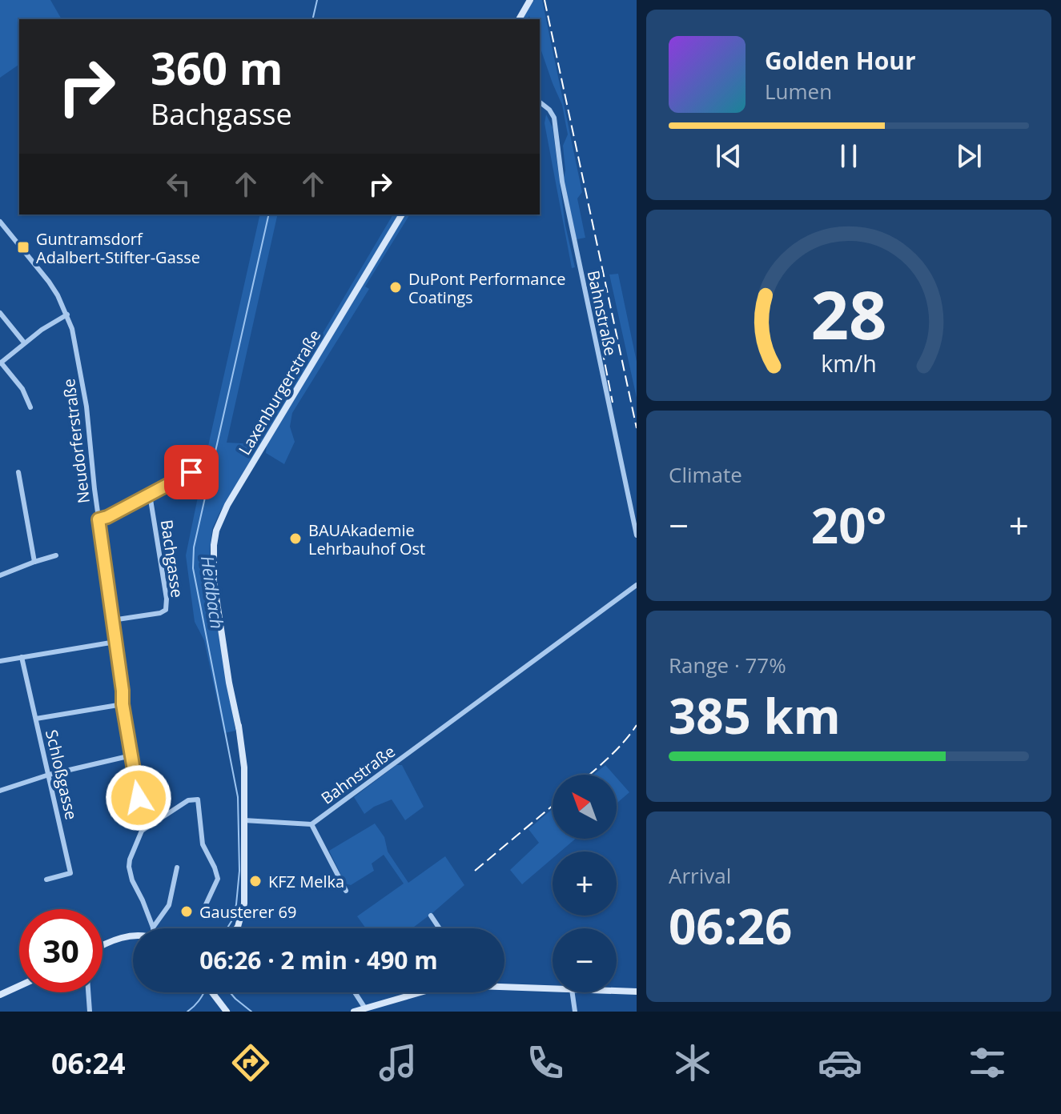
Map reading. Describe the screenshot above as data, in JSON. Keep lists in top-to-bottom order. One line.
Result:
{"streets":{"street":["Bahnstraße","Laxenburgerstraße","Neudorferstraße","Bachgasse","Schloßgasse"]},"crossings":[["Neudorferstraße","Bachgasse"]],"water":["Heidbach"],"places":{"transit":["Guntramsdorf Adalbert-Stifter-Gasse"],"other":["DuPont Performance Coatings","BAUAkademie Lehrbauhof Ost","KFZ Melka","Gausterer 69"]},"north":"top left","page":{"turn":["360 m","Bachgasse"],"song":["Golden Hour","Lumen"],"tile":["Climate",["Range · 77%","385 km"],["Arrival","06:26"]],"heat":["−","20°","+"],"map_buttons":["+","−"],"limit":"30","trip":"06:26 · 2 min · 490 m","tabs":"06:24","gauge":["28","km/h"]}}
